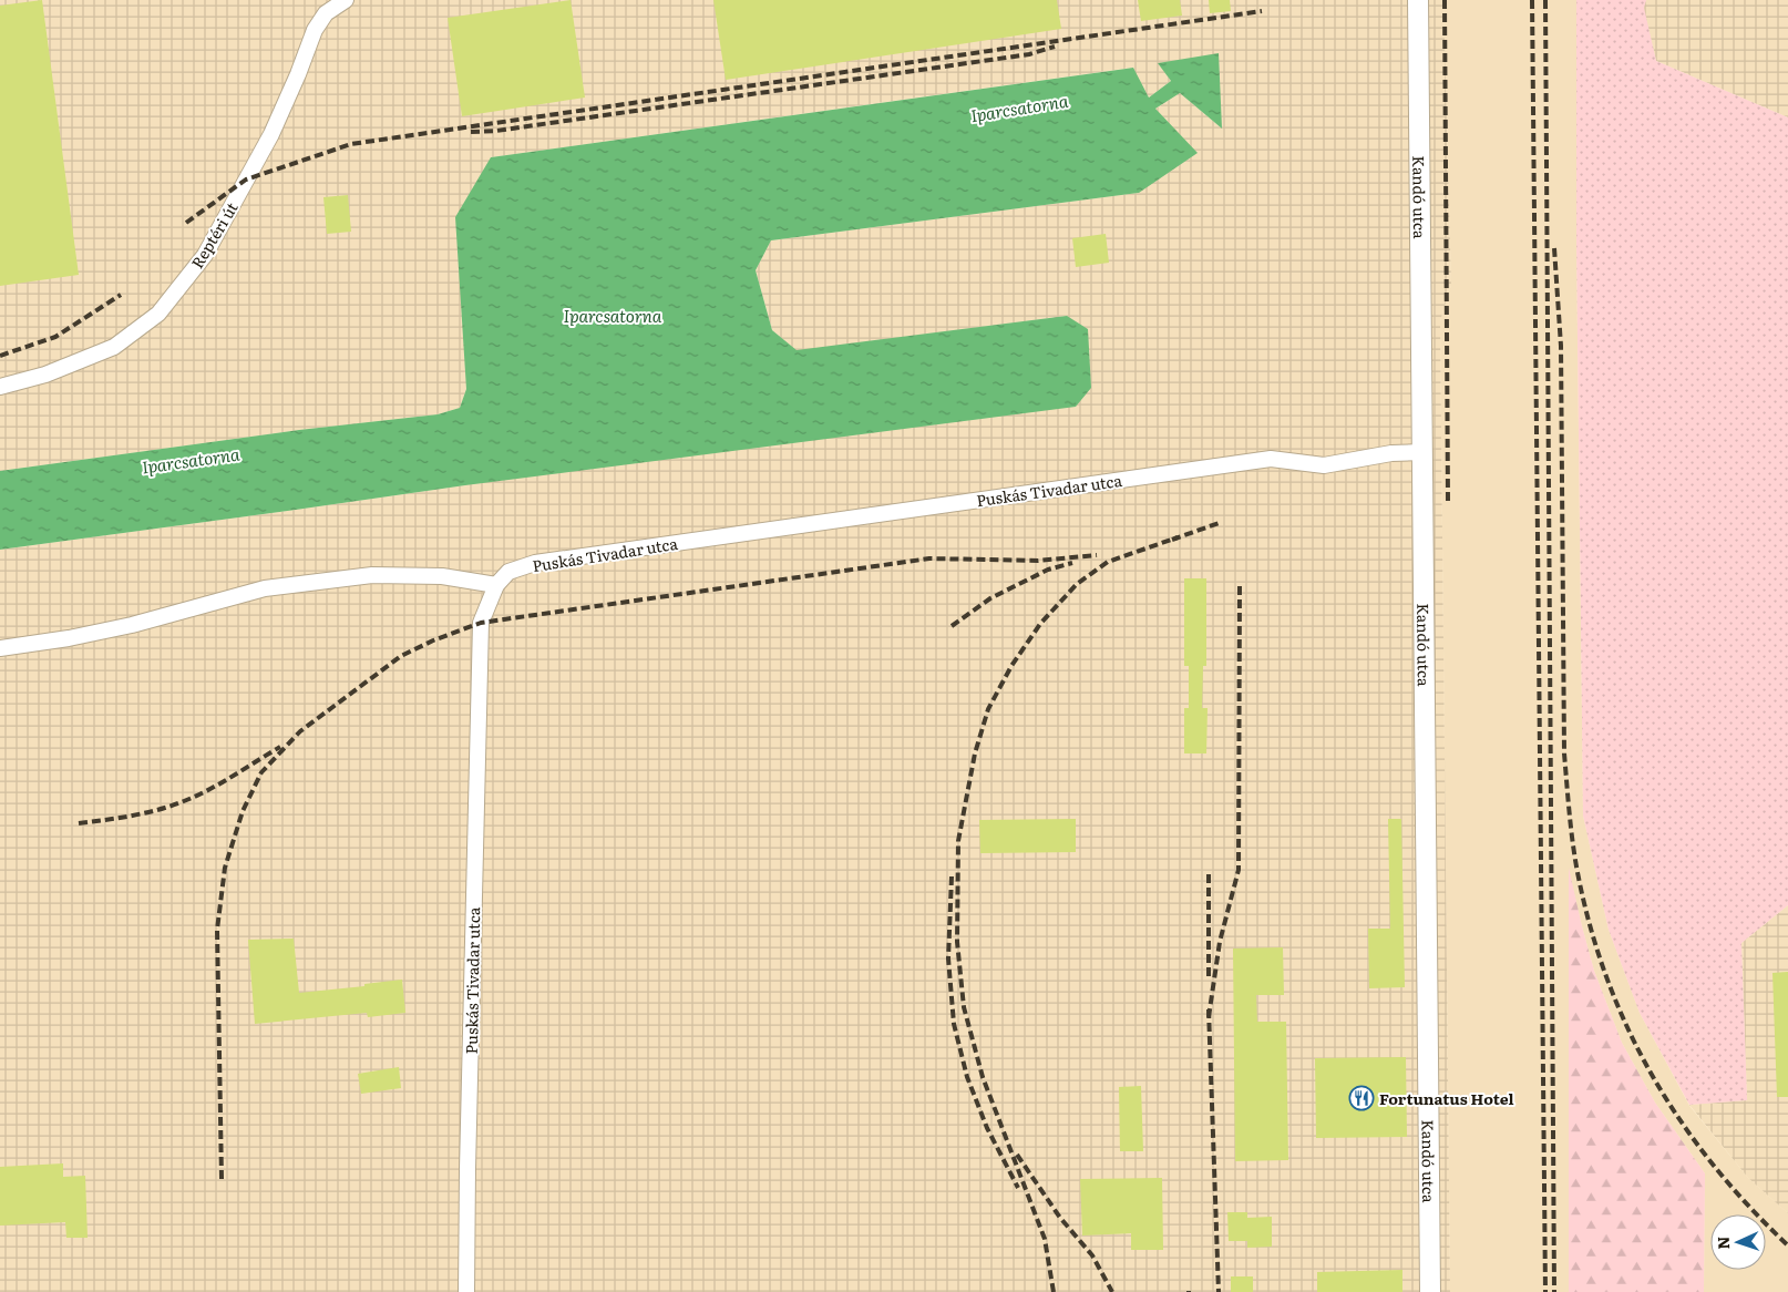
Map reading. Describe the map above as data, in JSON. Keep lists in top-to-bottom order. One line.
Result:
{"streets":{"street":["Kandó utca","Reptéri út","Puskás Tivadar utca"]},"crossings":[["Kandó utca","Puskás Tivadar utca"]],"water":["Iparcsatorna"],"places":{"restaurant":["Fortunatus Hotel"]},"north":"left"}
